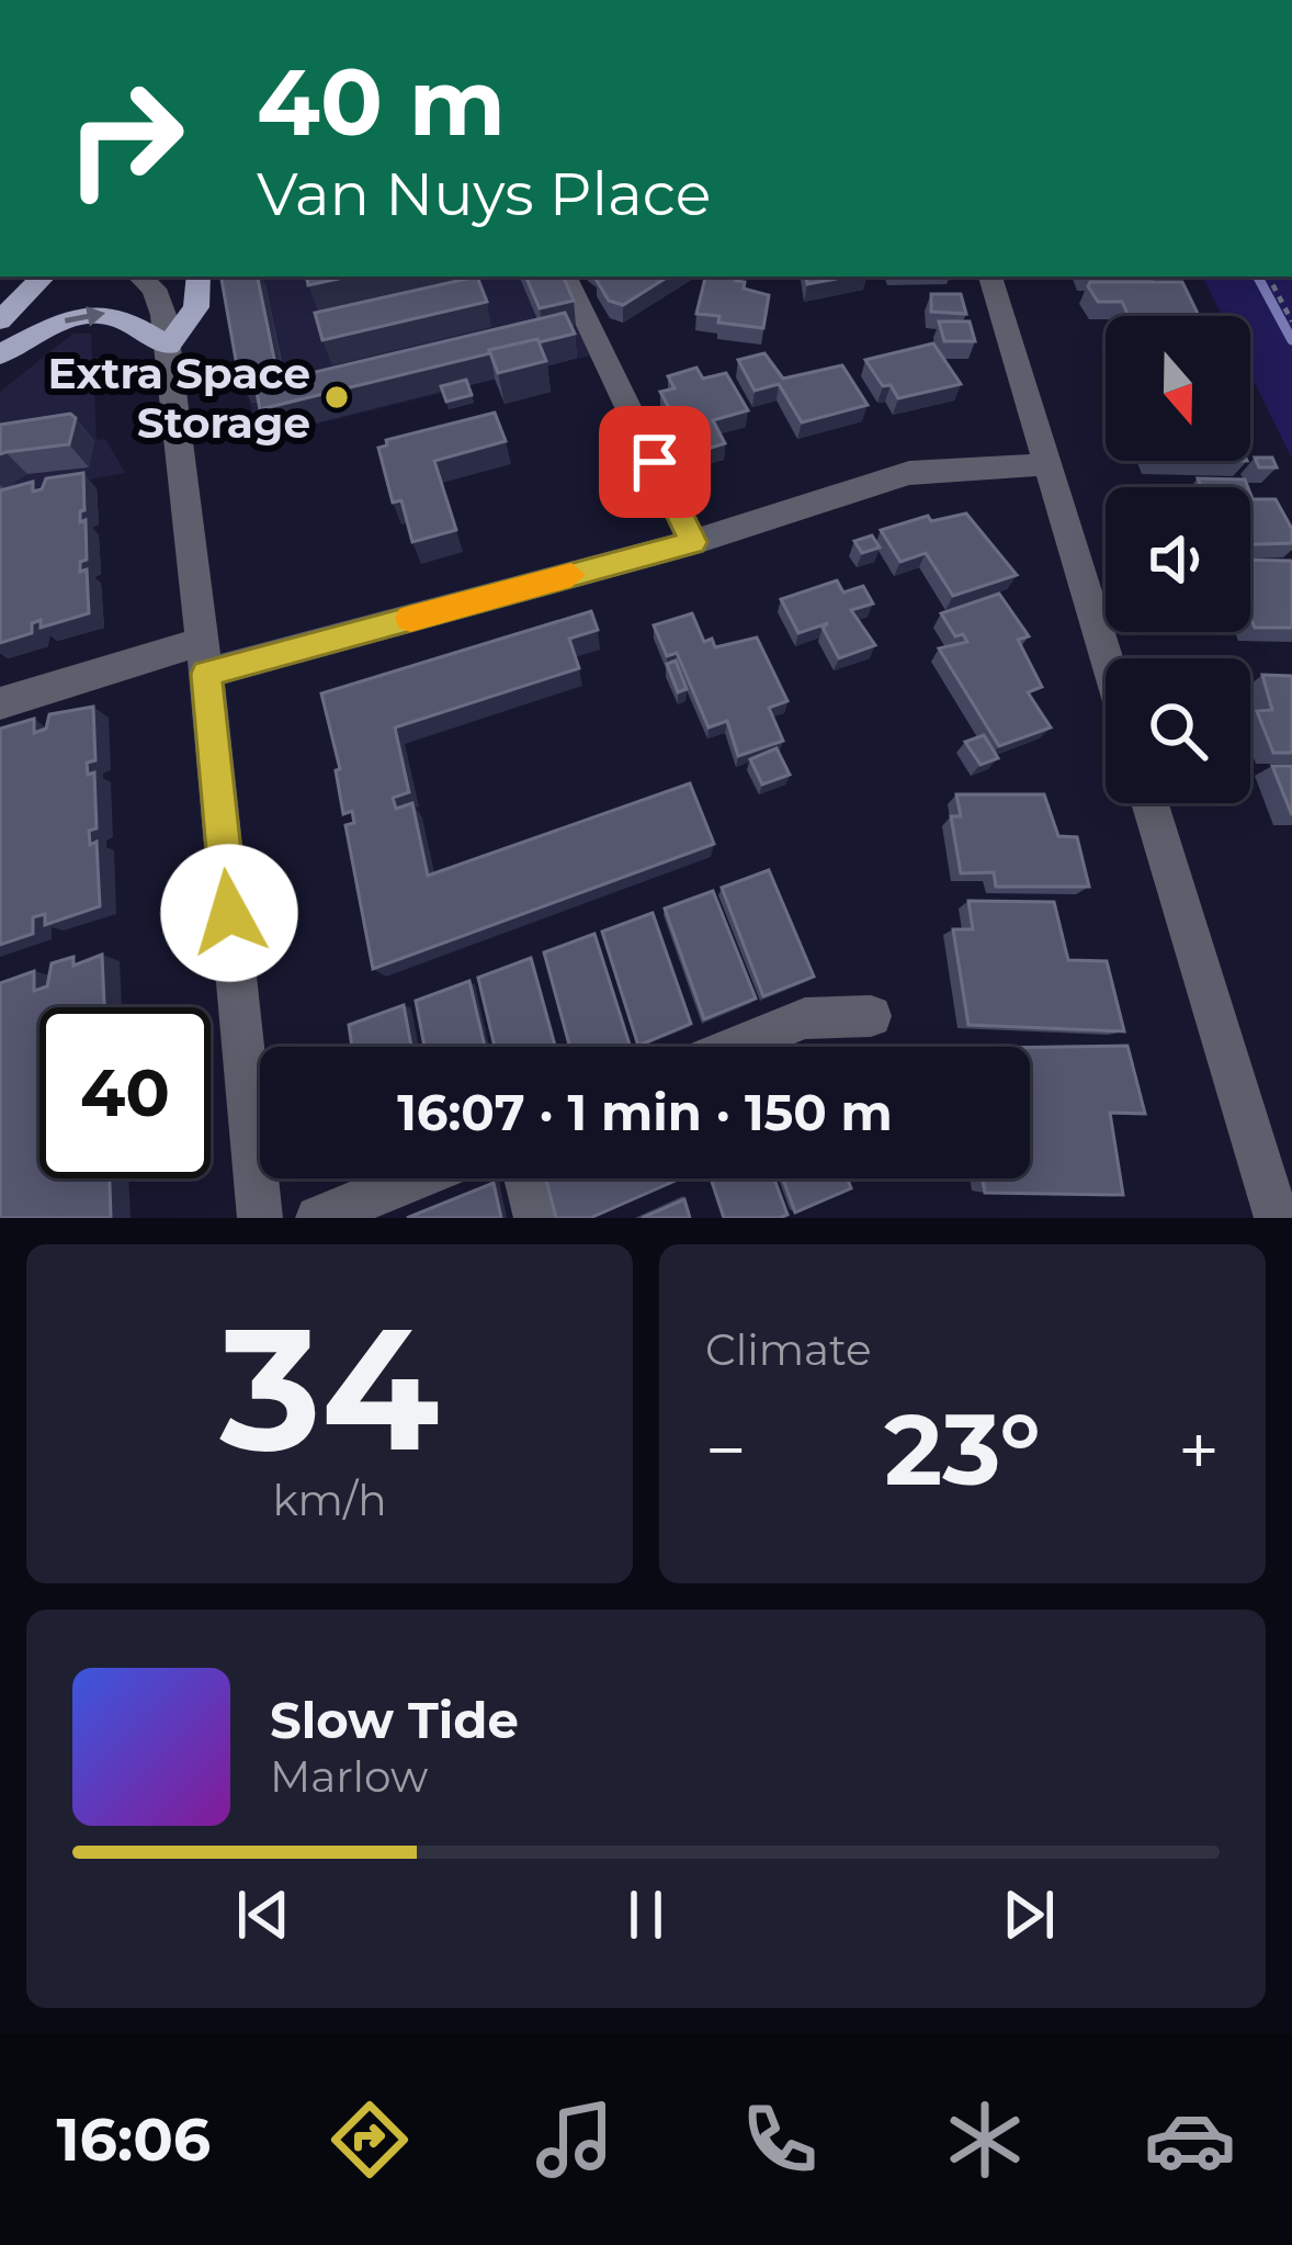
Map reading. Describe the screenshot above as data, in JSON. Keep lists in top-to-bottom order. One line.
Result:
{"places":["Extra Space Storage"],"north":"bottom","page":{"turn":["40 m","Van Nuys Place"],"limit":"40","trip":"16:07 · 1 min · 150 m","tile":[["34","km/h"],"Climate"],"heat":["−","23°","+"],"song":["Slow Tide","Marlow"],"tabs":"16:06"}}
